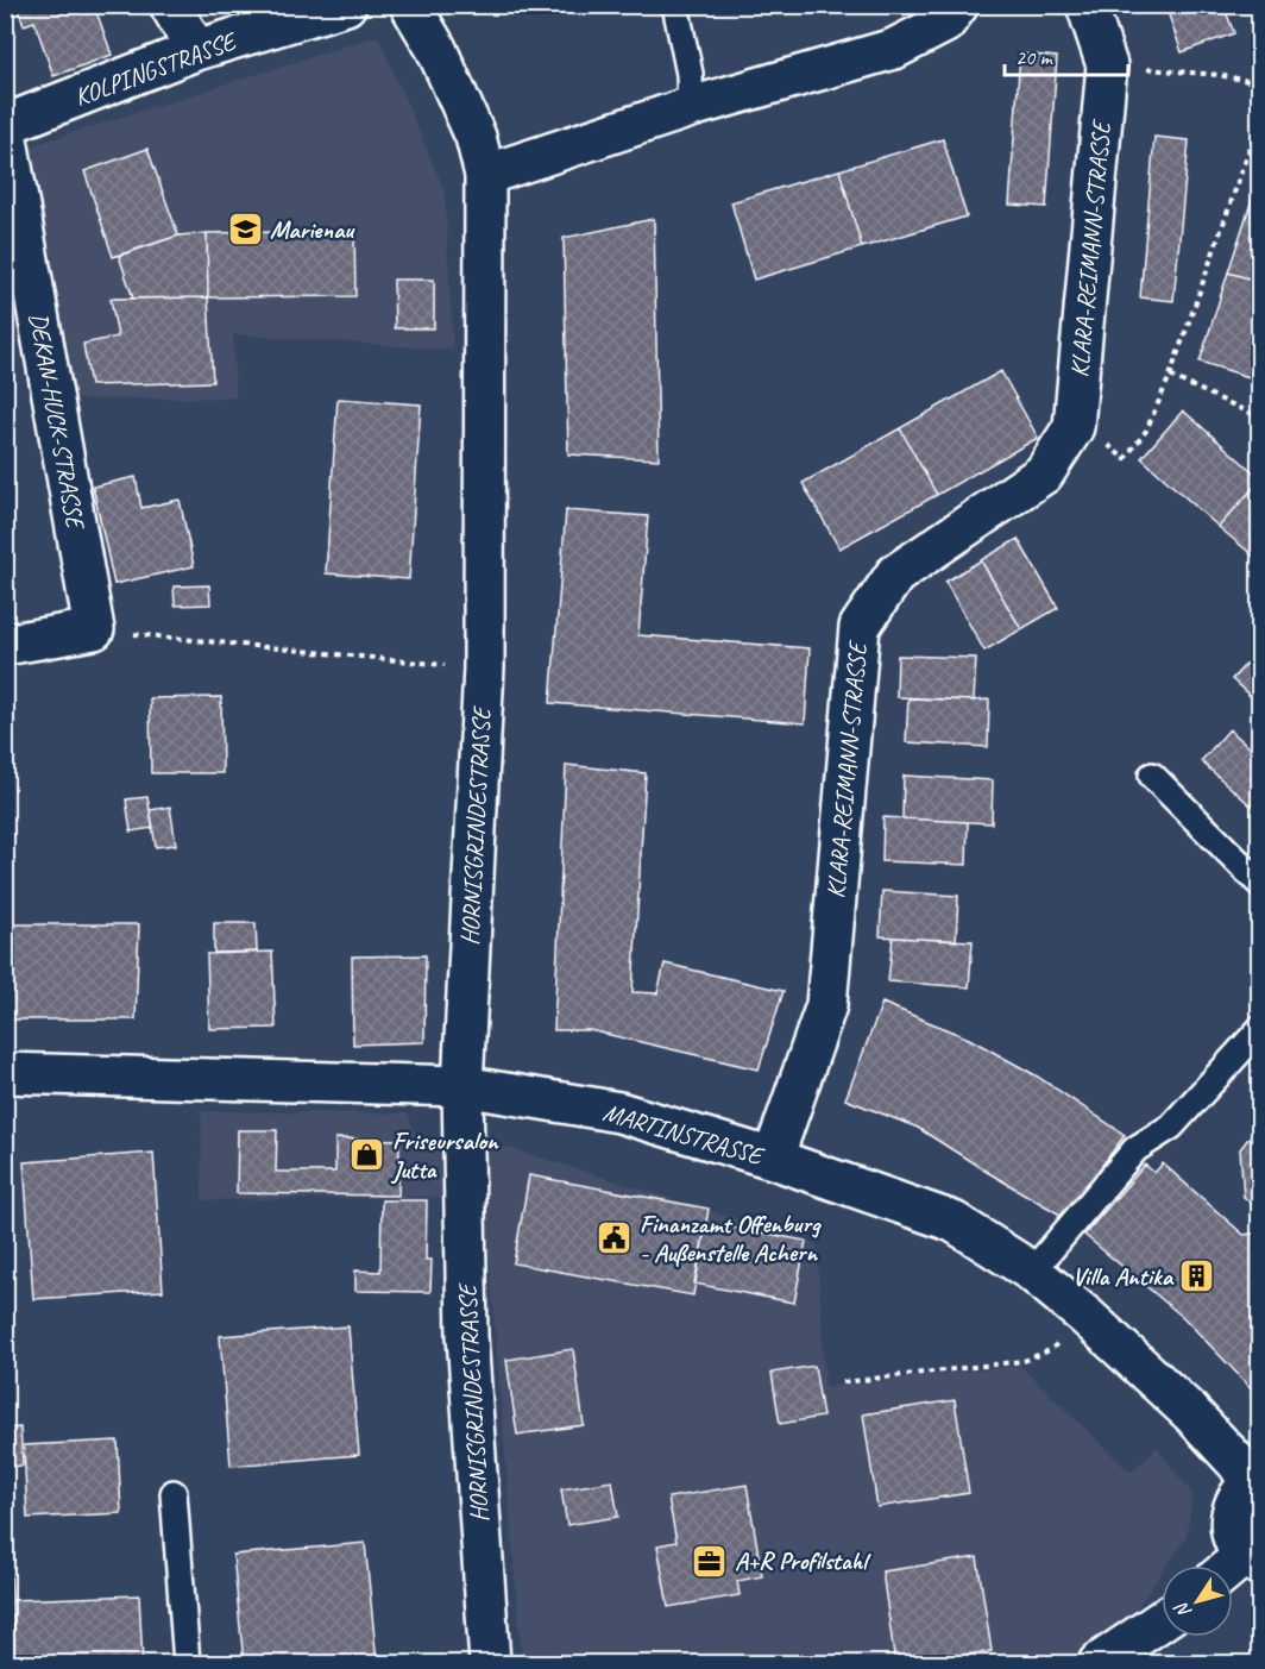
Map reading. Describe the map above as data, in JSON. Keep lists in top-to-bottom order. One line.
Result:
{"streets":{"street":["KOLPINGSTRASSE","KLARA-REIMANN-STRASSE","DEKAN-HUCK-STRASSE","HORNISGRINDESTRASSE","MARTINSTRASSE"]},"crossings":[["KOLPINGSTRASSE","DEKAN-HUCK-STRASSE"],["KLARA-REIMANN-STRASSE","MARTINSTRASSE"],["HORNISGRINDESTRASSE","MARTINSTRASSE"]],"places":{"school or university":["Marienau"],"shop":["Friseursalon Jutta"],"public building":["Finanzamt Offenburg - Außenstelle Achern"],"building":["Villa Antika"],"office":["A+R Profilstahl"]},"scale_bar":"20 m","north":"bottom left"}
